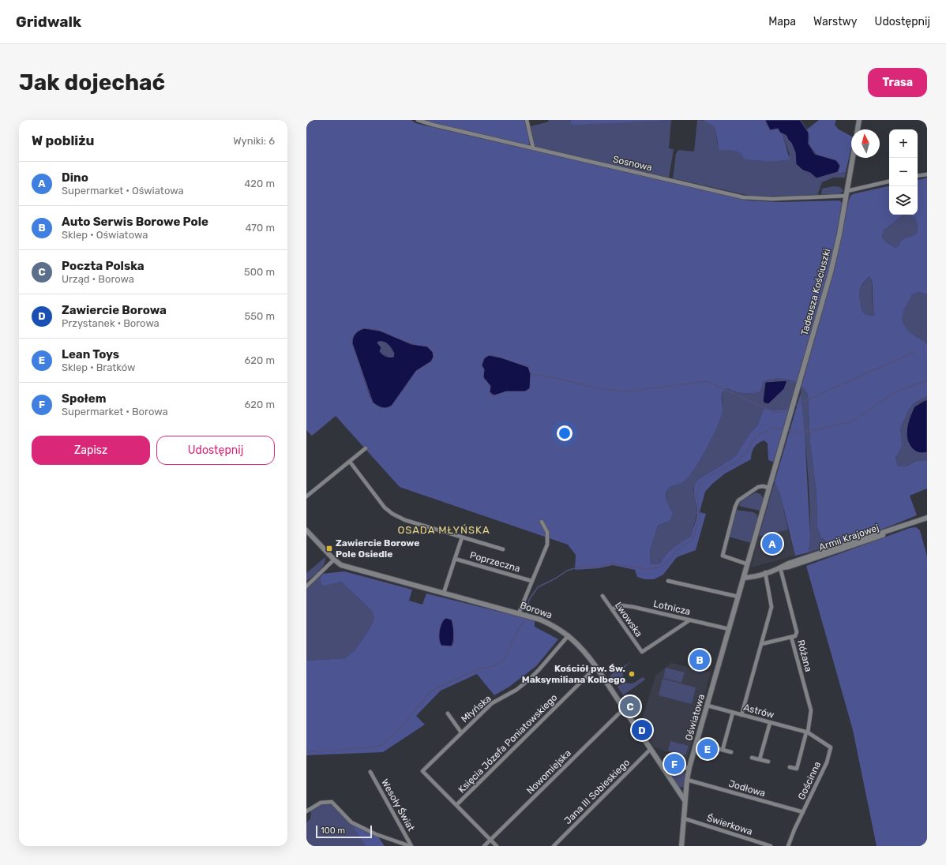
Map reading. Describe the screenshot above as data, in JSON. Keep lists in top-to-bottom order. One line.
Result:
{"streets":{"street":["Sosnowa","Tadeusza Kościuszki","Armii Krajowej","Poprzeczna","Lotnicza","Borowa","Lwowska","Różana","Młyńska","Astrów","Oświatowa","Księcia Józefa Poniatowskiego","Nowomiejska","Gościnna","Jodłowa","Jana III Sobieskiego","Wesoły Świat","Świerkowa"]},"crossings":[["Sosnowa","Tadeusza Kościuszki"],["Tadeusza Kościuszki","Oświatowa"],["Armii Krajowej","Różana"],["Armii Krajowej","Oświatowa"],["Poprzeczna","Borowa"],["Lotnicza","Lwowska"],["Lotnicza","Oświatowa"],["Borowa","Młyńska"],["Borowa","Oświatowa"],["Borowa","Księcia Józefa Poniatowskiego"],["Borowa","Nowomiejska"],["Borowa","Jana III Sobieskiego"],["Różana","Astrów"],["Różana","Gościnna"],["Młyńska","Księcia Józefa Poniatowskiego"],["Astrów","Oświatowa"],["Astrów","Gościnna"],["Oświatowa","Jodłowa"],["Oświatowa","Świerkowa"],["Gościnna","Jodłowa"]],"districts":["OSADA MŁYŃSKA"],"places":{"transit":["Zawiercie Borowe Pole Osiedle"],"other":["Kościół pw. Św. Maksymiliana Kolbego"]},"scale_bar":"100 m","north":"top","page":{"header":"Gridwalk","nav":["Mapa","Warstwy","Udostępnij"],"buttons":["Trasa",["Zapisz","Udostępnij"]],"title":"Jak dojechać","heading":["W pobliżu","Wyniki: 6"],"map_buttons":["+","−"],"list":[{"mark":"A","name":"Dino","note":"Supermarket · Oświatowa","value":"420 m"},{"mark":"B","name":"Auto Serwis Borowe Pole","note":"Sklep · Oświatowa","value":"470 m"},{"mark":"C","name":"Poczta Polska","note":"Urząd · Borowa","value":"500 m"},{"mark":"D","name":"Zawiercie Borowa","note":"Przystanek · Borowa","value":"550 m"},{"mark":"E","name":"Lean Toys","note":"Sklep · Bratków","value":"620 m"},{"mark":"F","name":"Społem","note":"Supermarket · Borowa","value":"620 m"}],"pins":["A","B","C","D","E","F"],"scale":"100 m"}}
